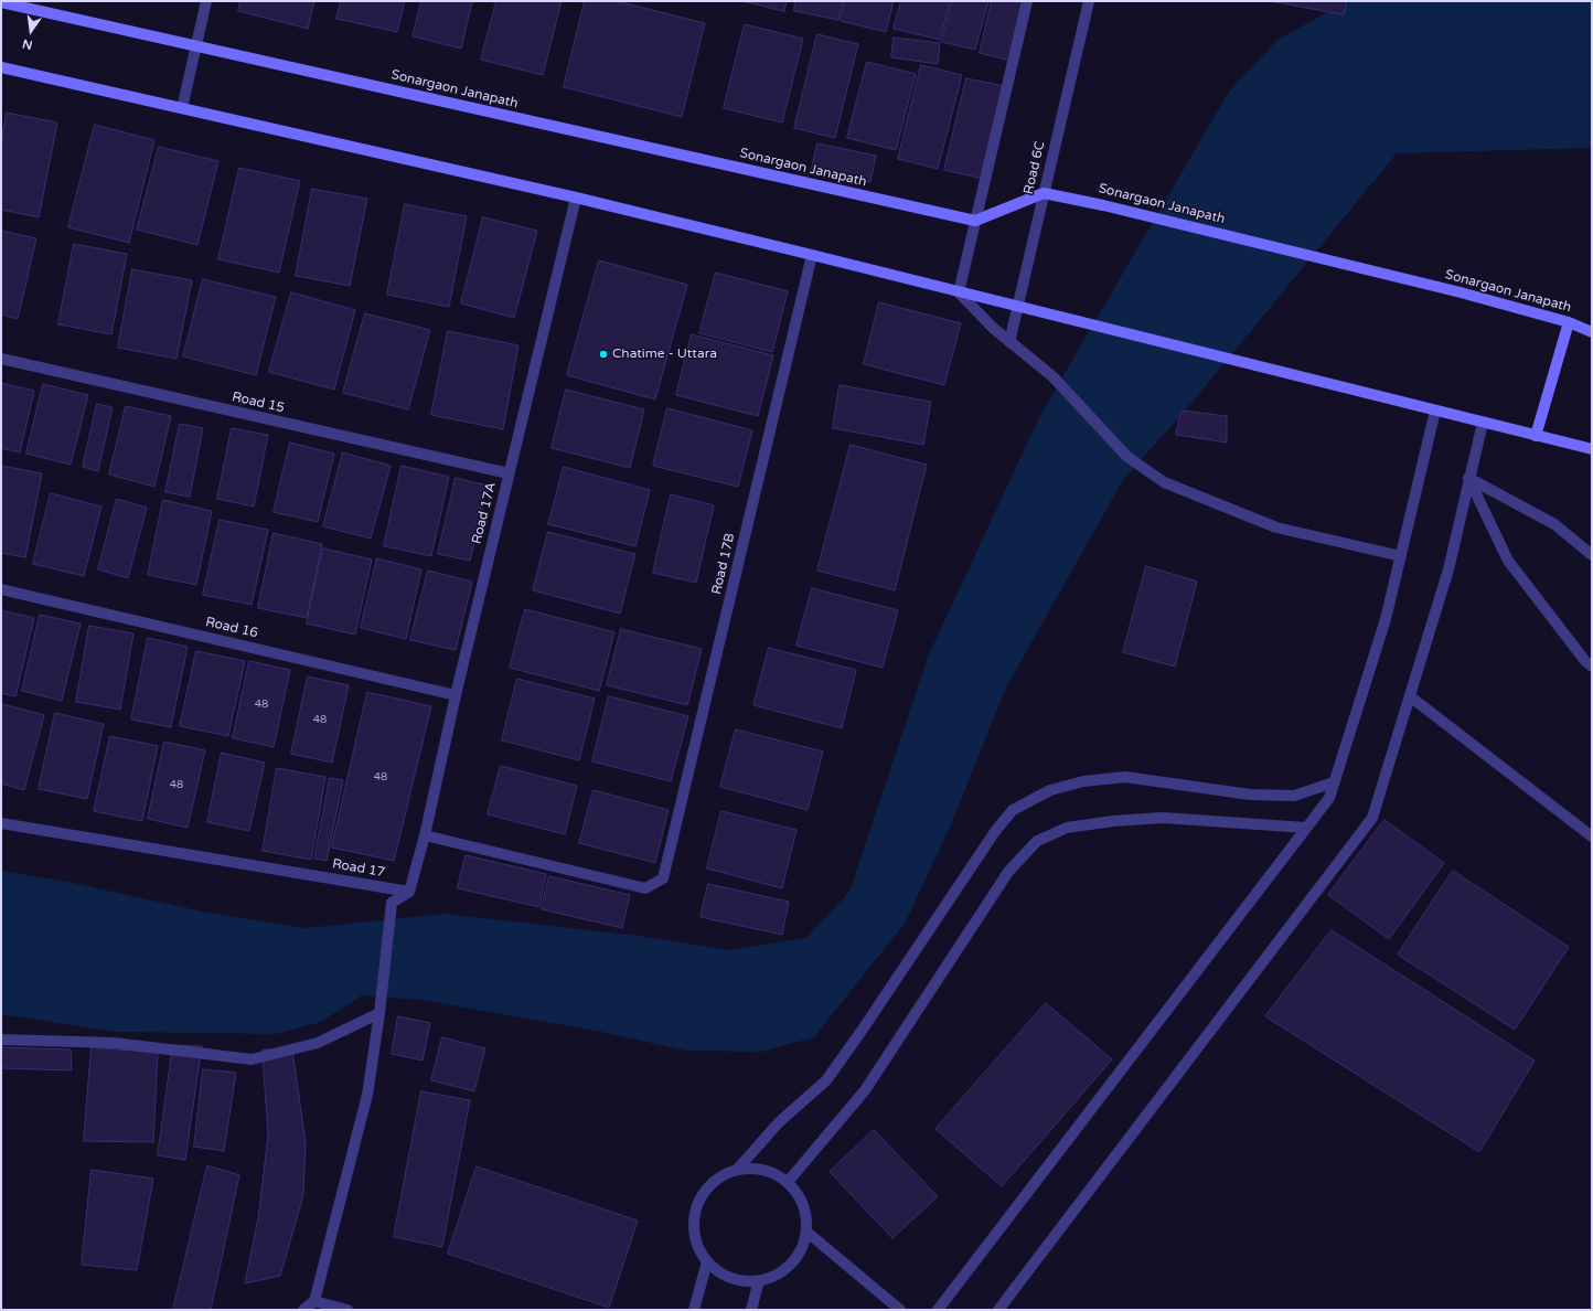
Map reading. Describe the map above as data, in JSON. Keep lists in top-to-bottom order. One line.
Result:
{"streets":{"main road":["Sonargaon Janapath"],"street":["Road 6C","Road 15","Road 17A","Road 17B","Road 16","Road 17"]},"crossings":[["Sonargaon Janapath","Road 6C"],["Road 15","Road 17A"],["Road 17A","Road 17B"],["Road 17A","Road 16"]],"places":["Chatime - Uttara"],"house_numbers":["48","48","48","48"],"north":"bottom"}
